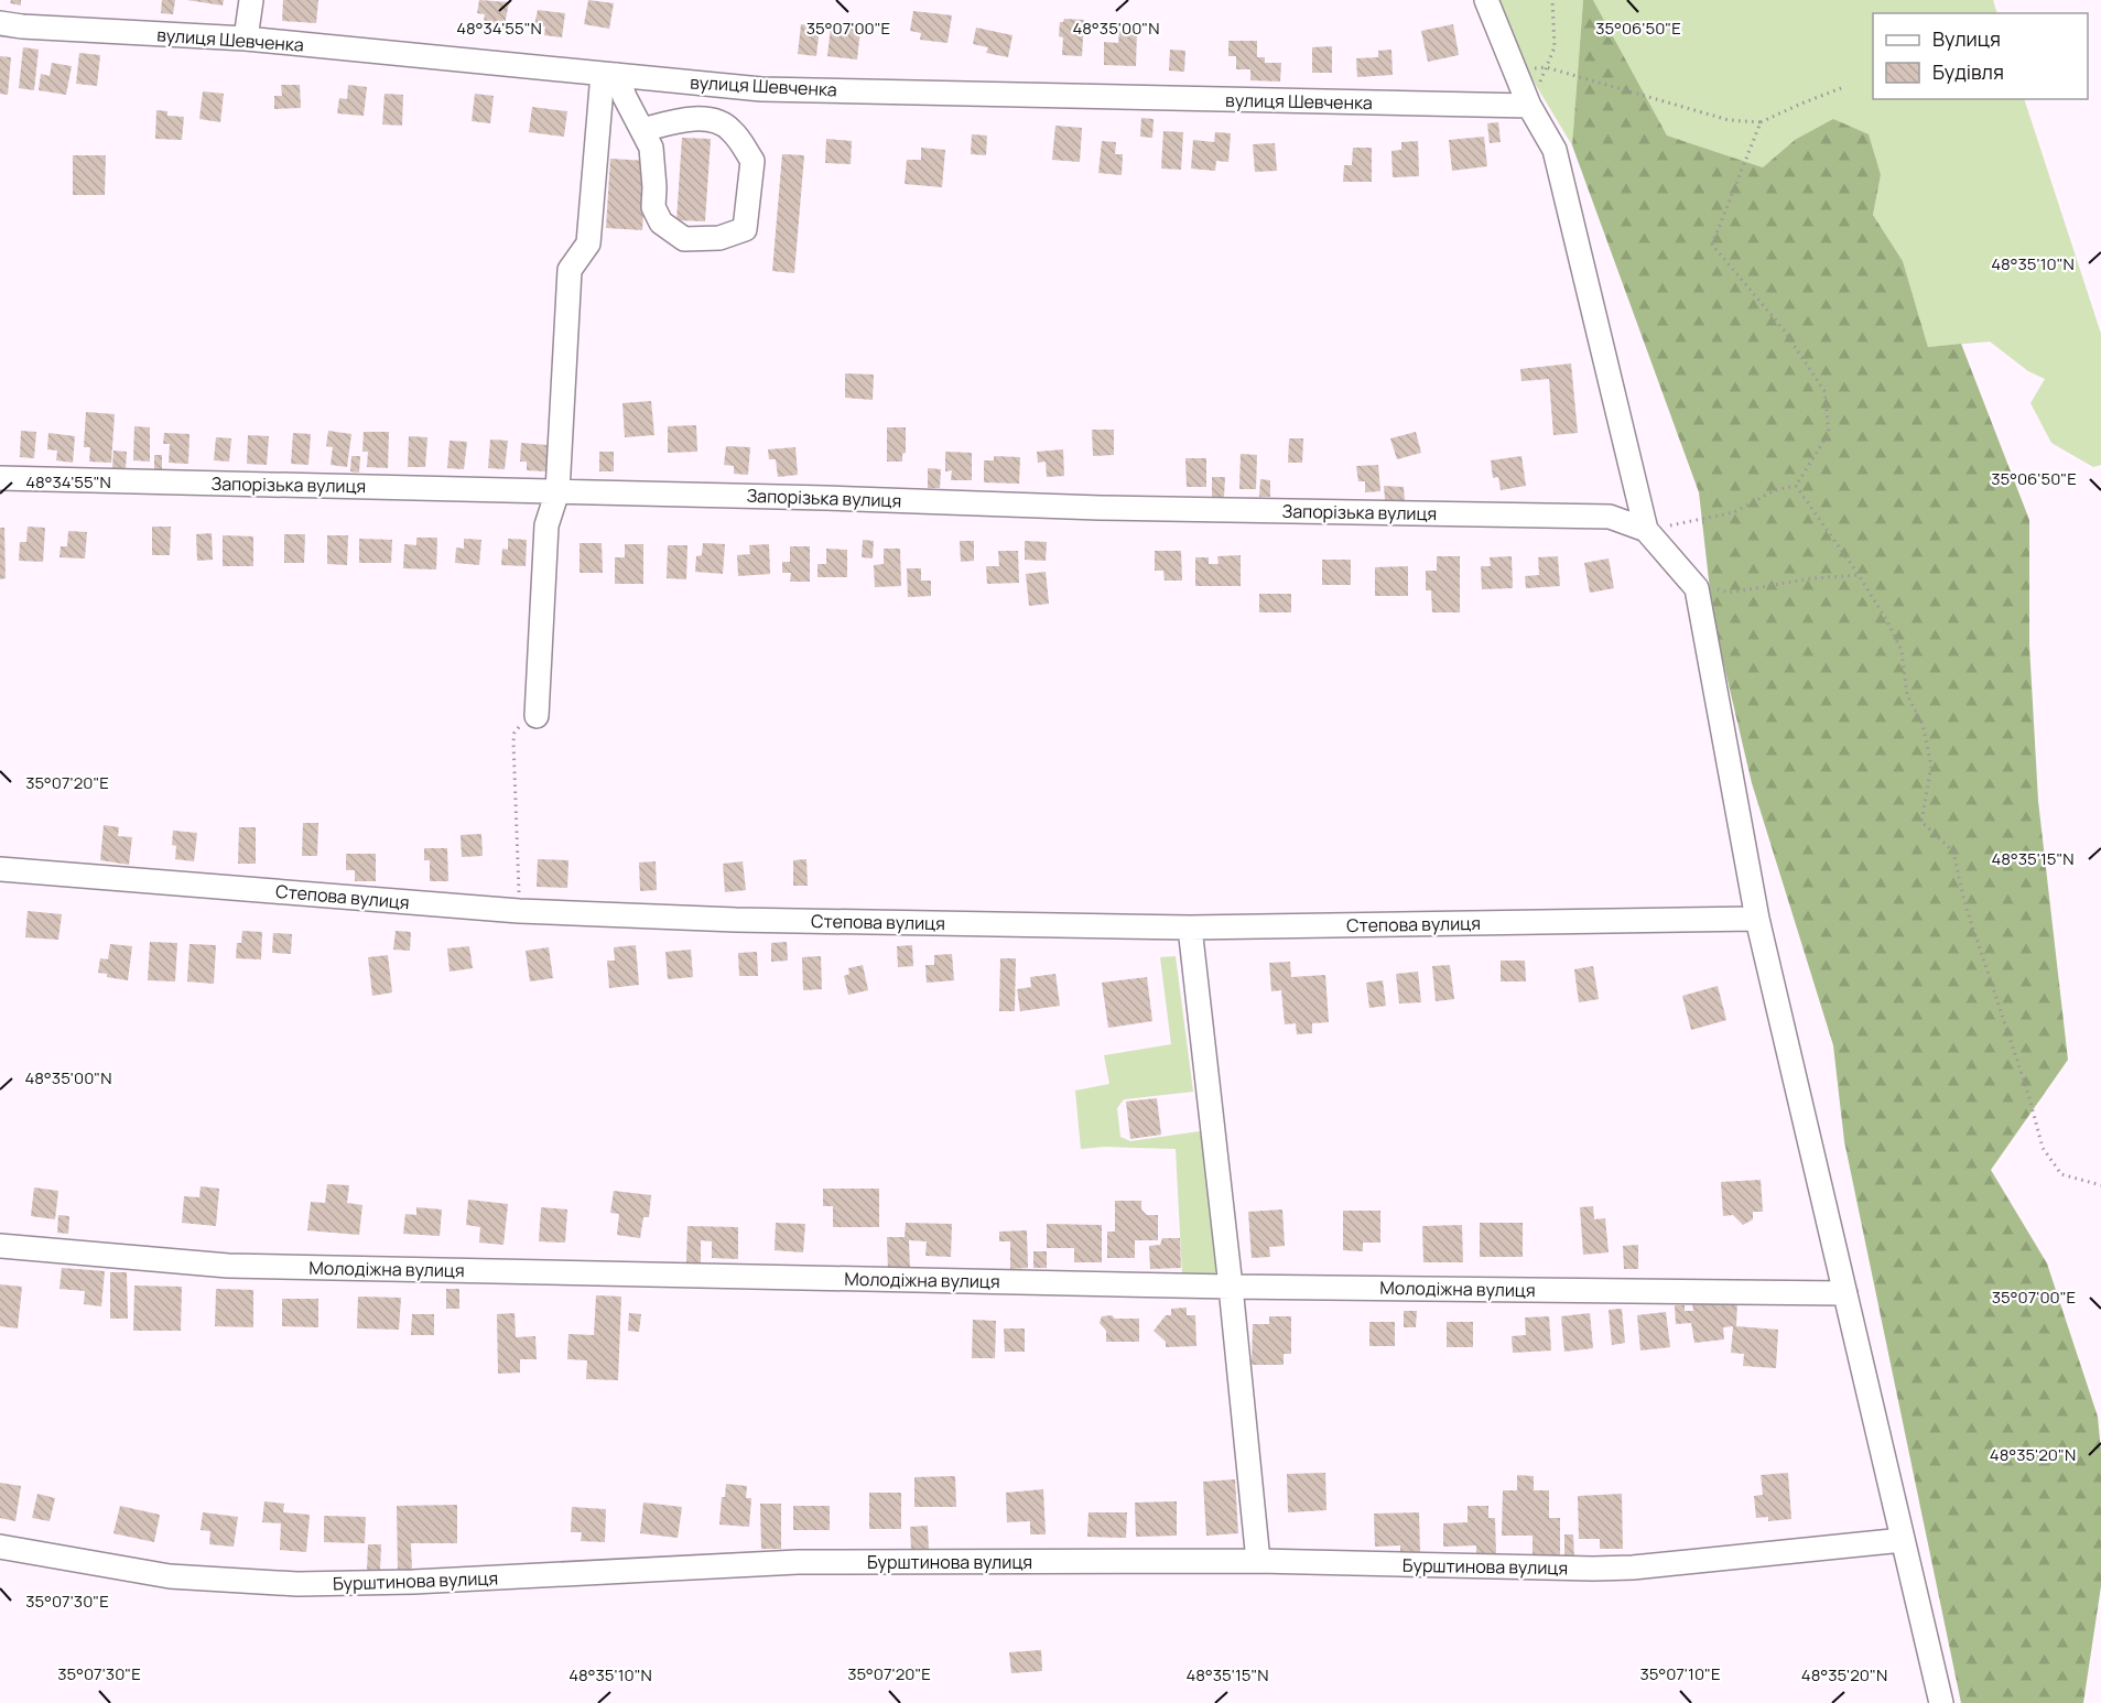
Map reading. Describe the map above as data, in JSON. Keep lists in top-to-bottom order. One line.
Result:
{"streets":{"street":["вулиця Шевченка","Запорізька вулиця","Степова вулиця","Молодіжна вулиця","Бурштинова вулиця"]},"legend":["Вулиця","Будівля"],"coordinates":["48°34'55\"N","48°35'00\"N","35°07'00\"E","35°06'50\"E","48°35'10\"N","35°07'20\"E","48°35'15\"N","48°35'20\"N","35°07'30\"E","35°07'10\"E"]}
